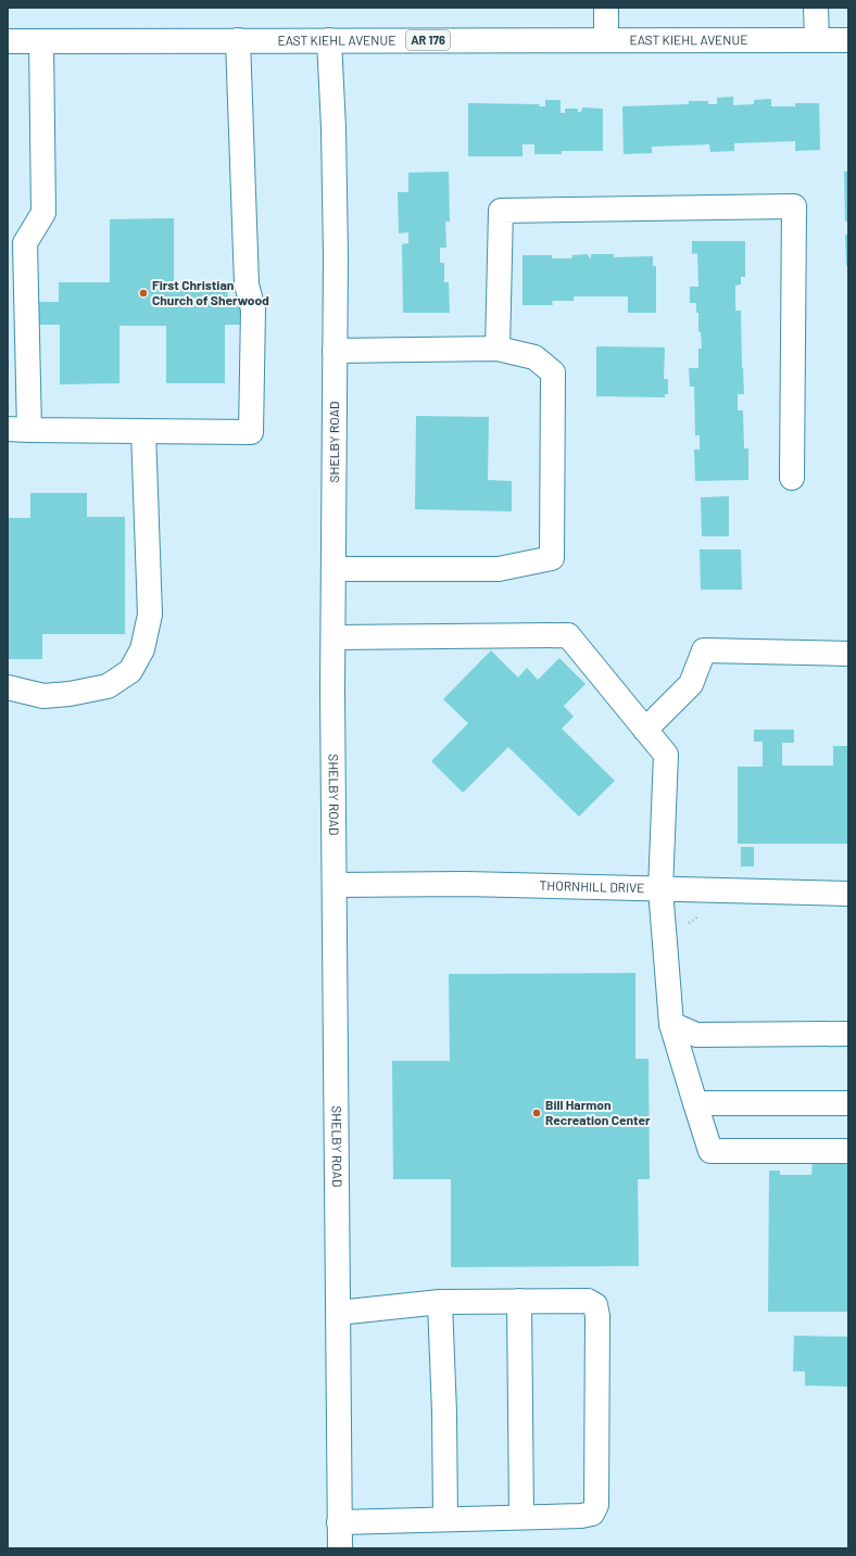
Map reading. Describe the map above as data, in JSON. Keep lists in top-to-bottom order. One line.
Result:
{"streets":{"street":["EAST KIEHL AVENUE","AR 176","SHELBY ROAD","THORNHILL DRIVE"]},"crossings":[["EAST KIEHL AVENUE","SHELBY ROAD"],["SHELBY ROAD","THORNHILL DRIVE"]],"places":["First Christian Church of Sherwood","Bill Harmon Recreation Center"]}
